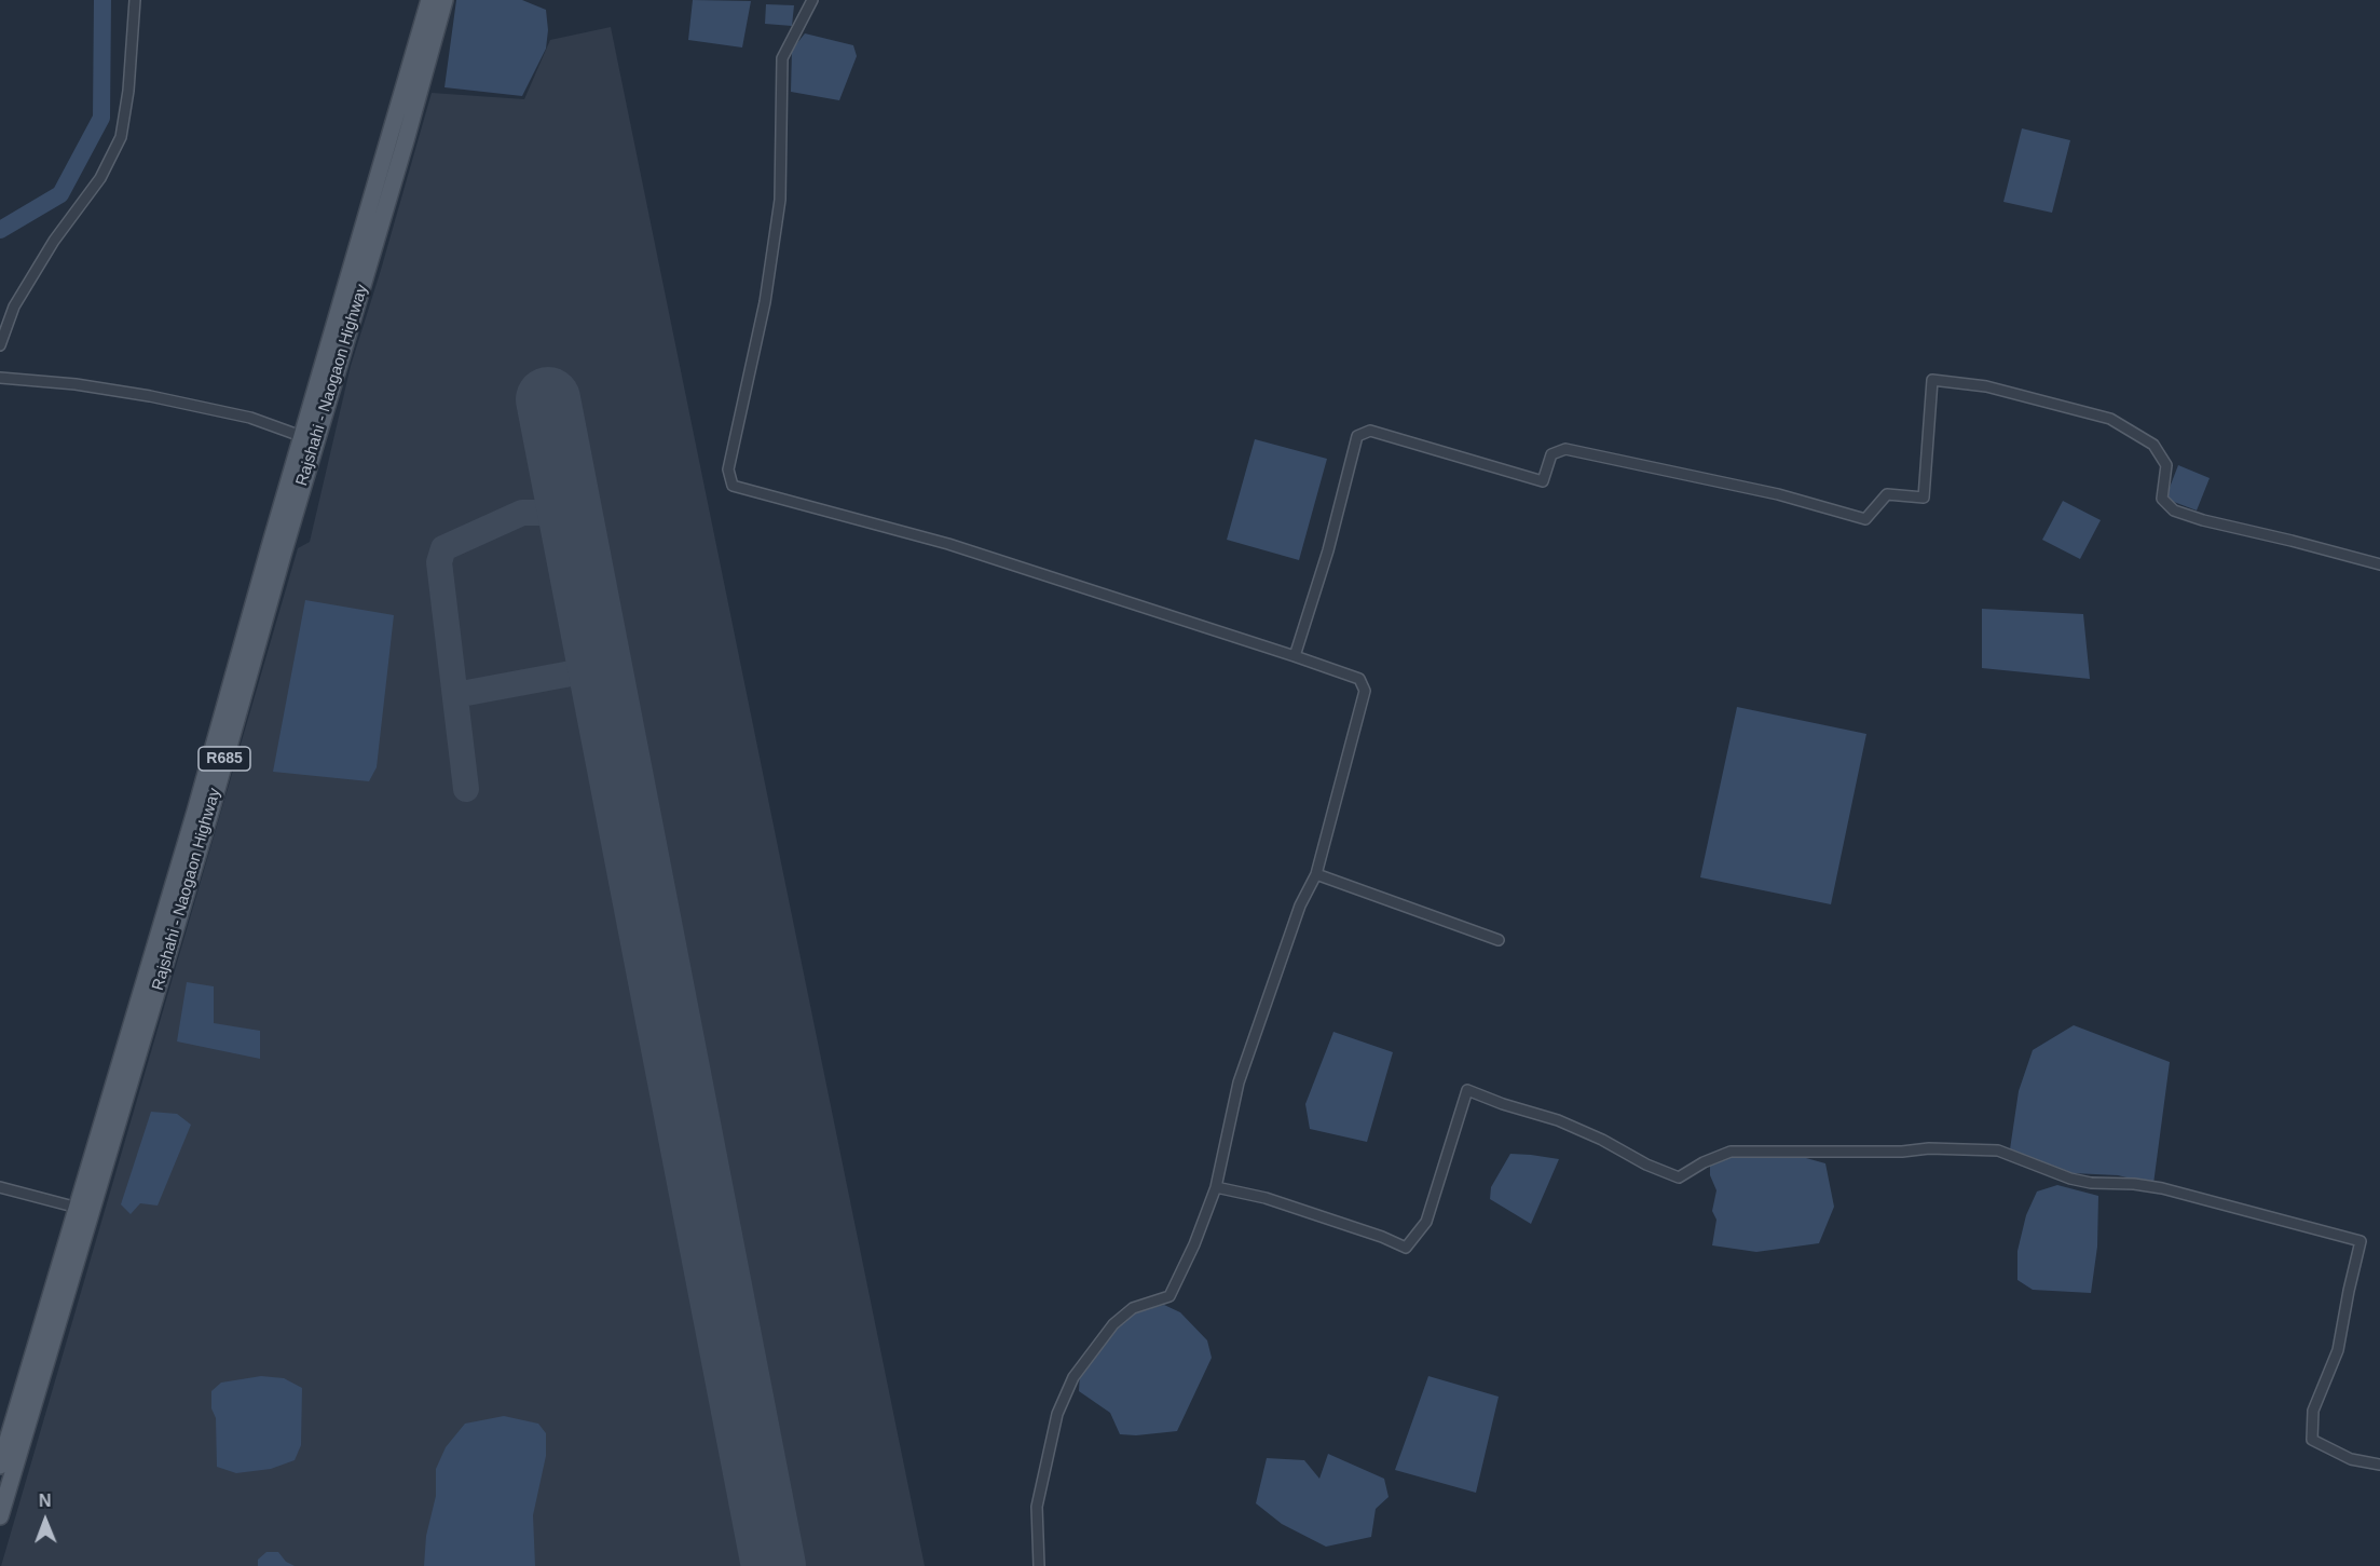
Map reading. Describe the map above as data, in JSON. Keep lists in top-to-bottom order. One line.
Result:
{"streets":{"main road":["Rajshahi - Naogaon Highway","R685"]},"north":"top"}
